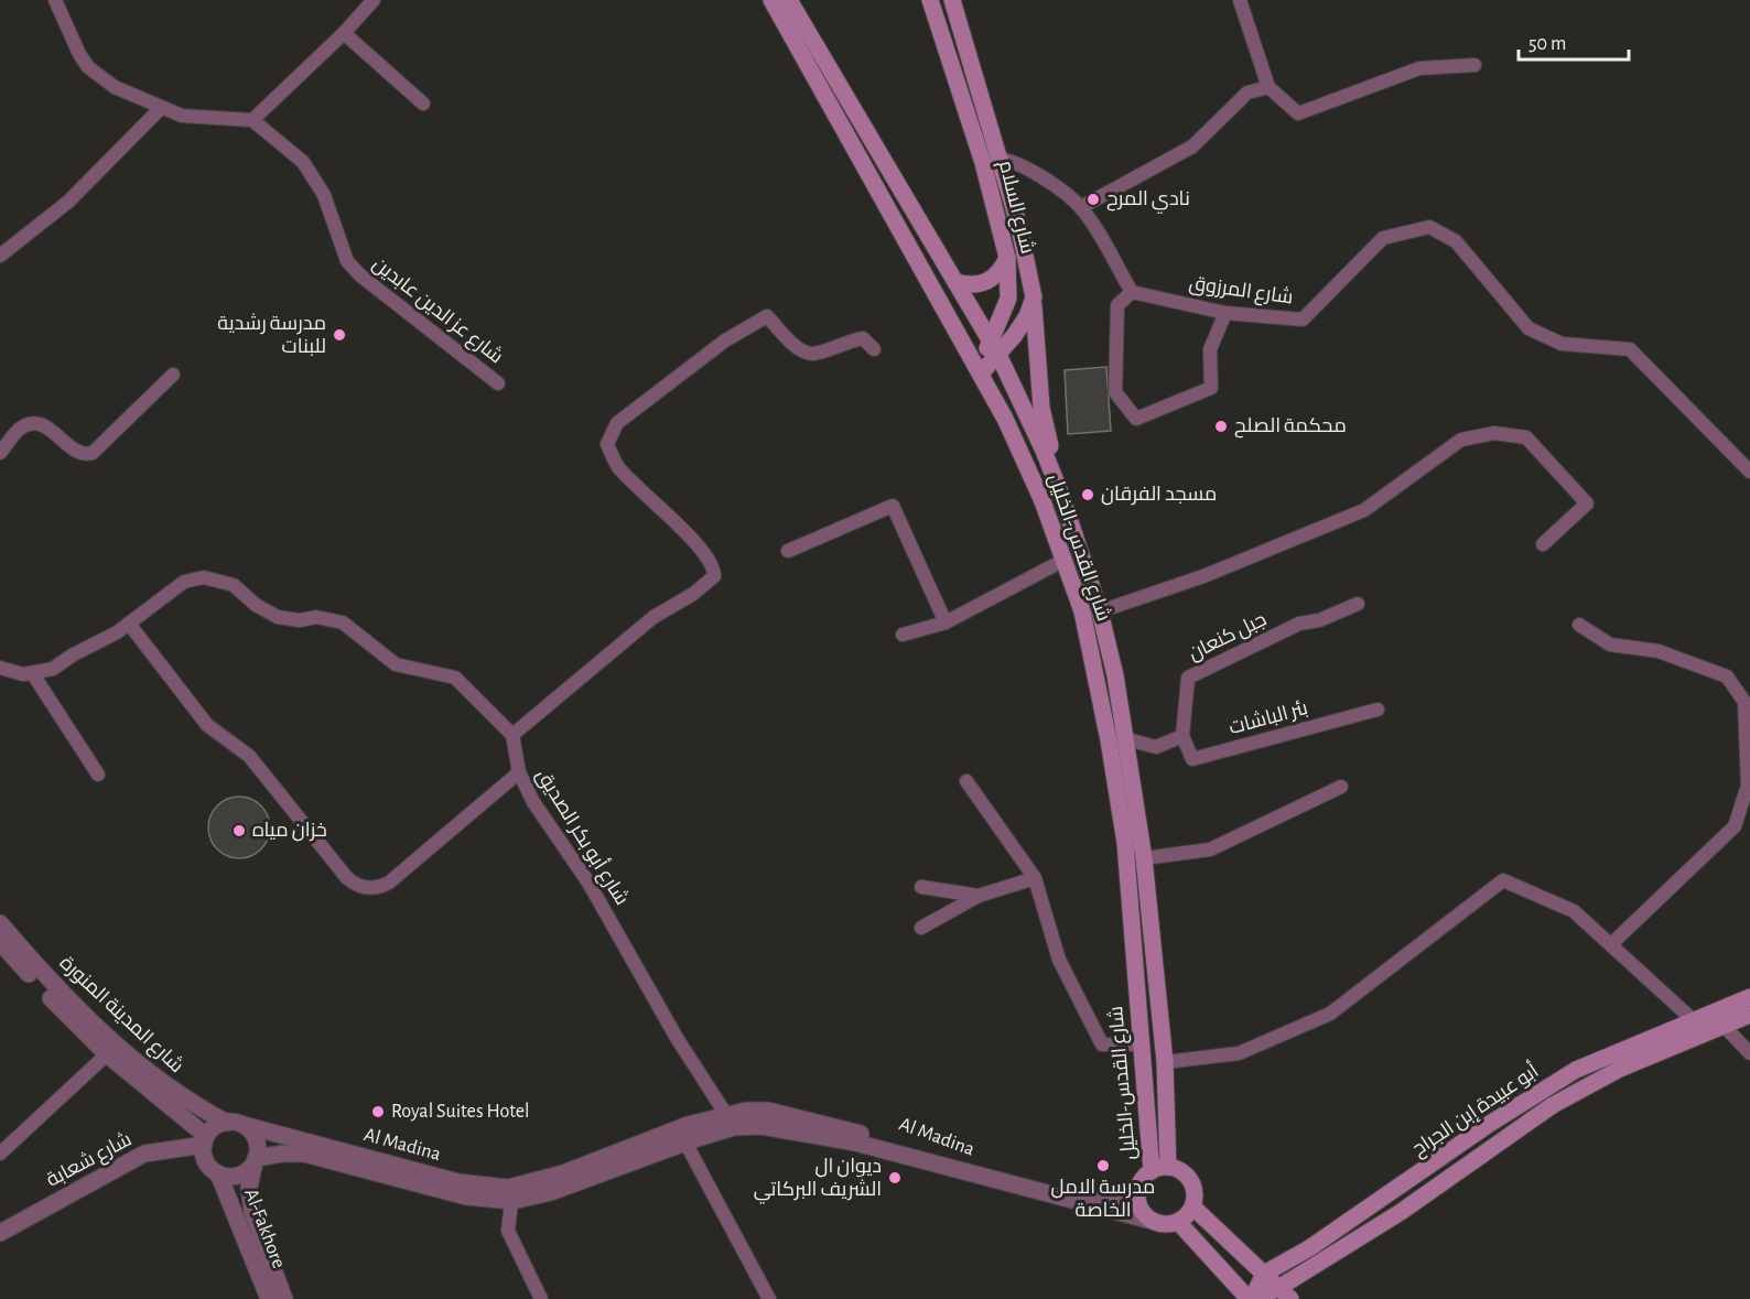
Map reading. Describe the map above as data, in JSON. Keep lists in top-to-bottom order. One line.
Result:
{"streets":{"main road":["شارع السلام","شارع القدس-الخليل","أبو عبيدة إبن الجراح"],"street":["شارع المرزوق","شارع عز الدين عابدين","جبل كنعان","بئر الباشات","شارع أبو بكر الصديق","شارع المدينة المنورة","Al Madina","شارع شعابة","Al-Fakhore"]},"crossings":[["شارع السلام","شارع القدس-الخليل"],["جبل كنعان","بئر الباشات"],["شارع أبو بكر الصديق","Al Madina"],["شارع المدينة المنورة","Al Madina"],["شارع المدينة المنورة","شارع شعابة"],["شارع المدينة المنورة","Al-Fakhore"],["Al Madina","شارع شعابة"],["Al Madina","Al-Fakhore"],["شارع شعابة","Al-Fakhore"]],"places":["نادي المرح","مدرسة رشدية للبنات","محكمة الصلح","مسجد الفرقان","خزان مياه","Royal Suites Hotel","مدرسة الامل الخاصة","ديوان ال الشريف البركاتي"],"scale_bar":"50 m"}
